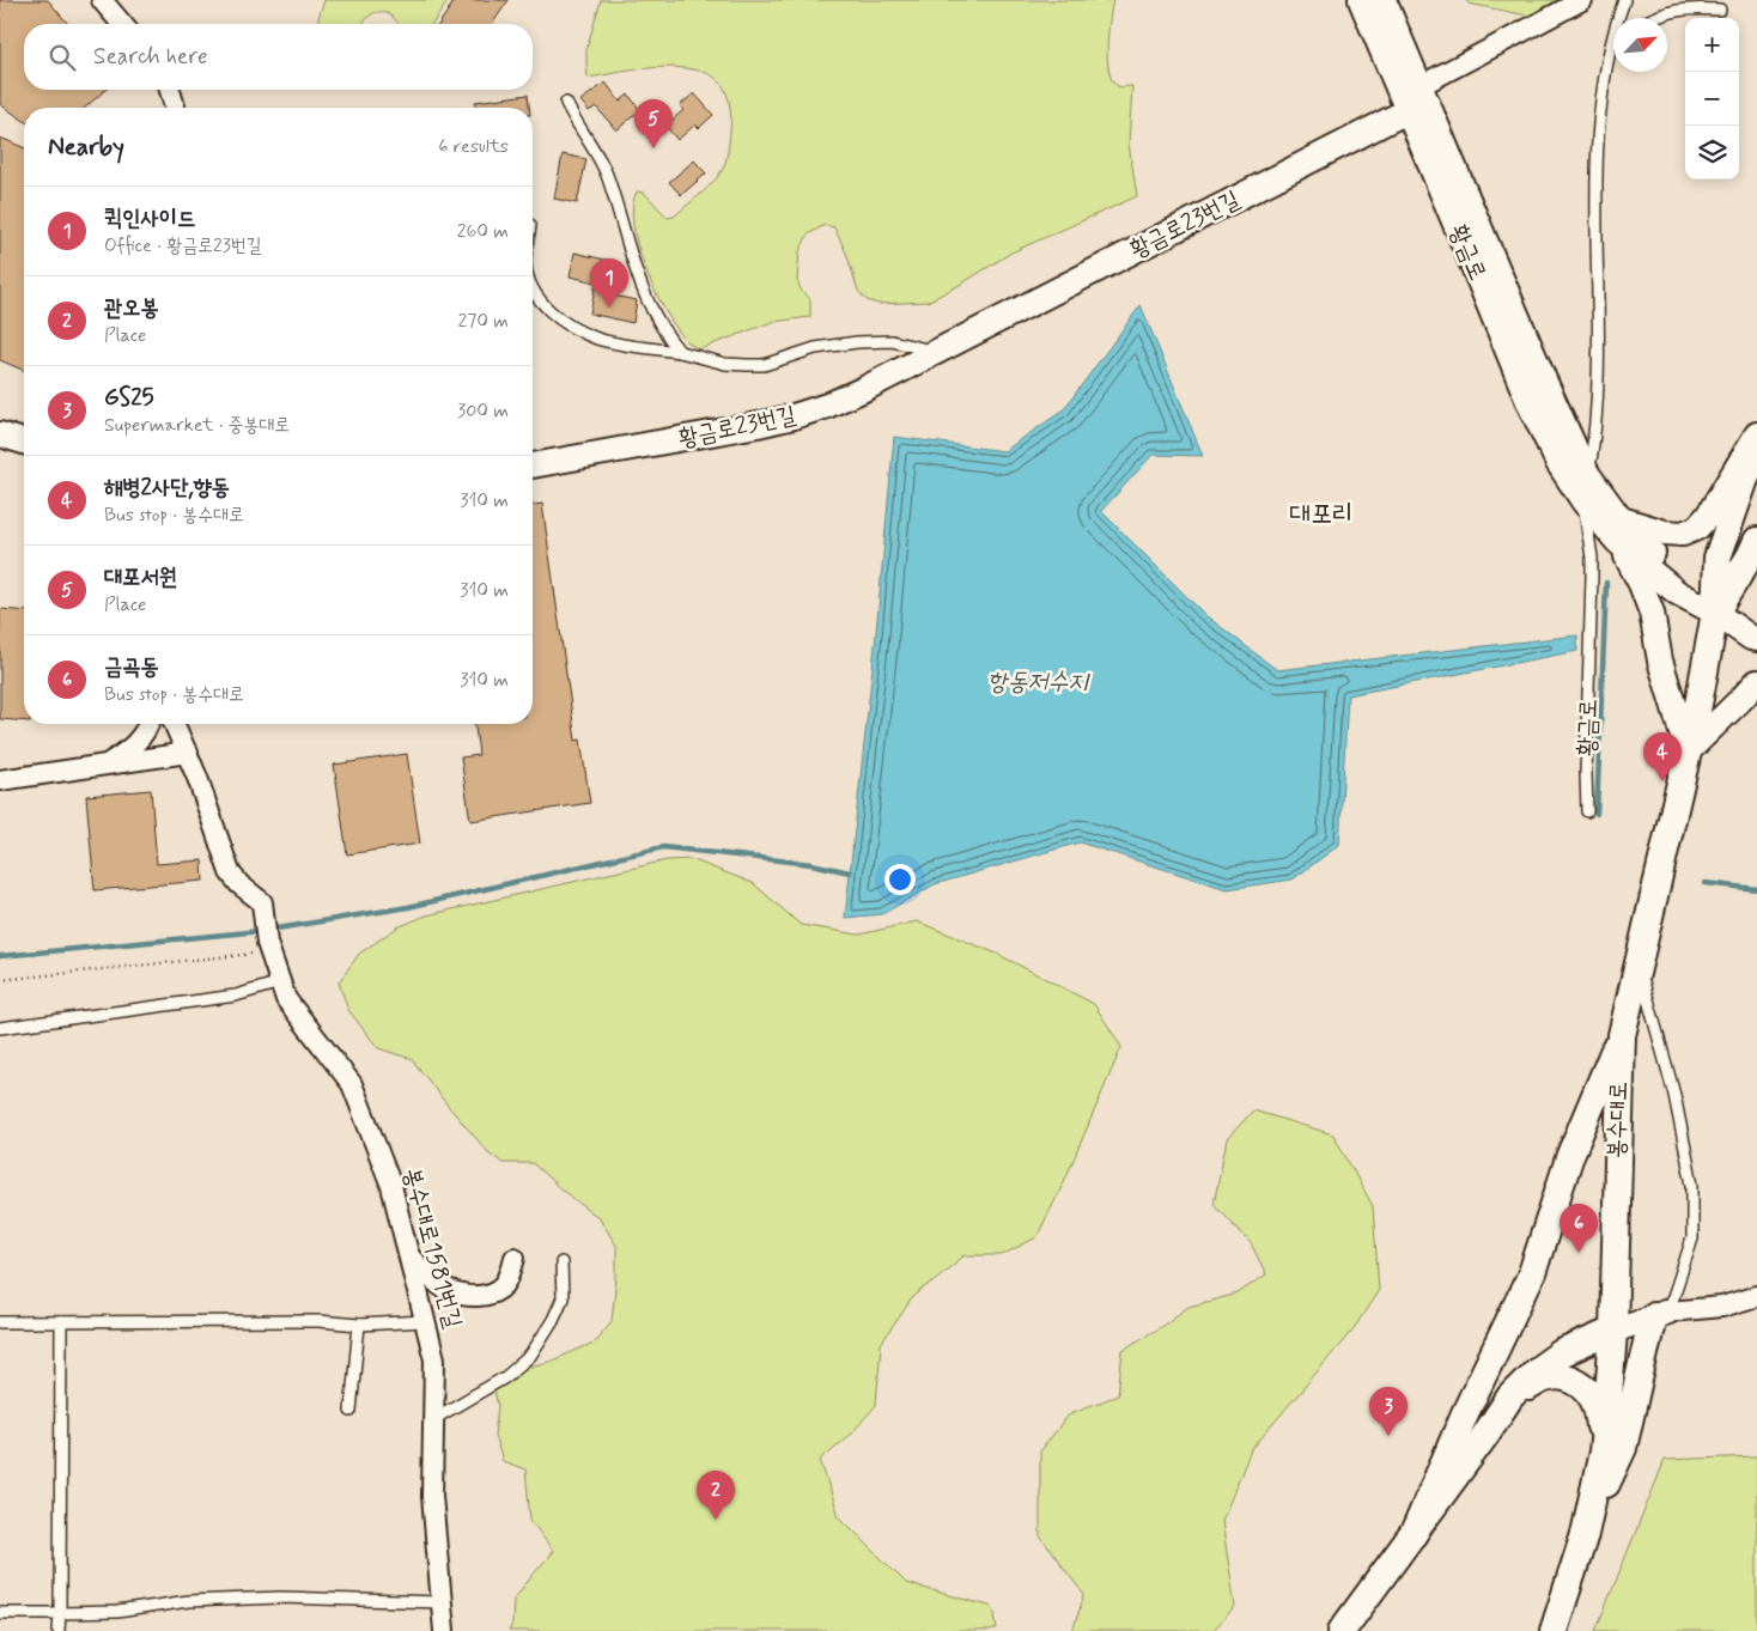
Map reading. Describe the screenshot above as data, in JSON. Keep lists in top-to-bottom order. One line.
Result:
{"streets":{"main road":["봉수대로"],"street":["황금로23번길","황금로","봉수대로1581번길"]},"crossings":[["황금로23번길","황금로"],["황금로","봉수대로"]],"districts":["대포리"],"water":["항동저수지"],"north":"top right","page":{"map_buttons":["+","−"],"search":"Search here","pins":["5","1","4","6","3","2"],"heading":["Nearby","6 results"],"list":[{"mark":"1","name":"퀵인사이드","note":"Office · 황금로23번길","value":"260 m"},{"mark":"2","name":"관오봉","note":"Place","value":"270 m"},{"mark":"3","name":"GS25","note":"Supermarket · 중봉대로","value":"300 m"},{"mark":"4","name":"해병2사단,향동","note":"Bus stop · 봉수대로","value":"310 m"},{"mark":"5","name":"대포서원","note":"Place","value":"310 m"},{"mark":"6","name":"금곡동","note":"Bus stop · 봉수대로","value":"310 m"}]}}
